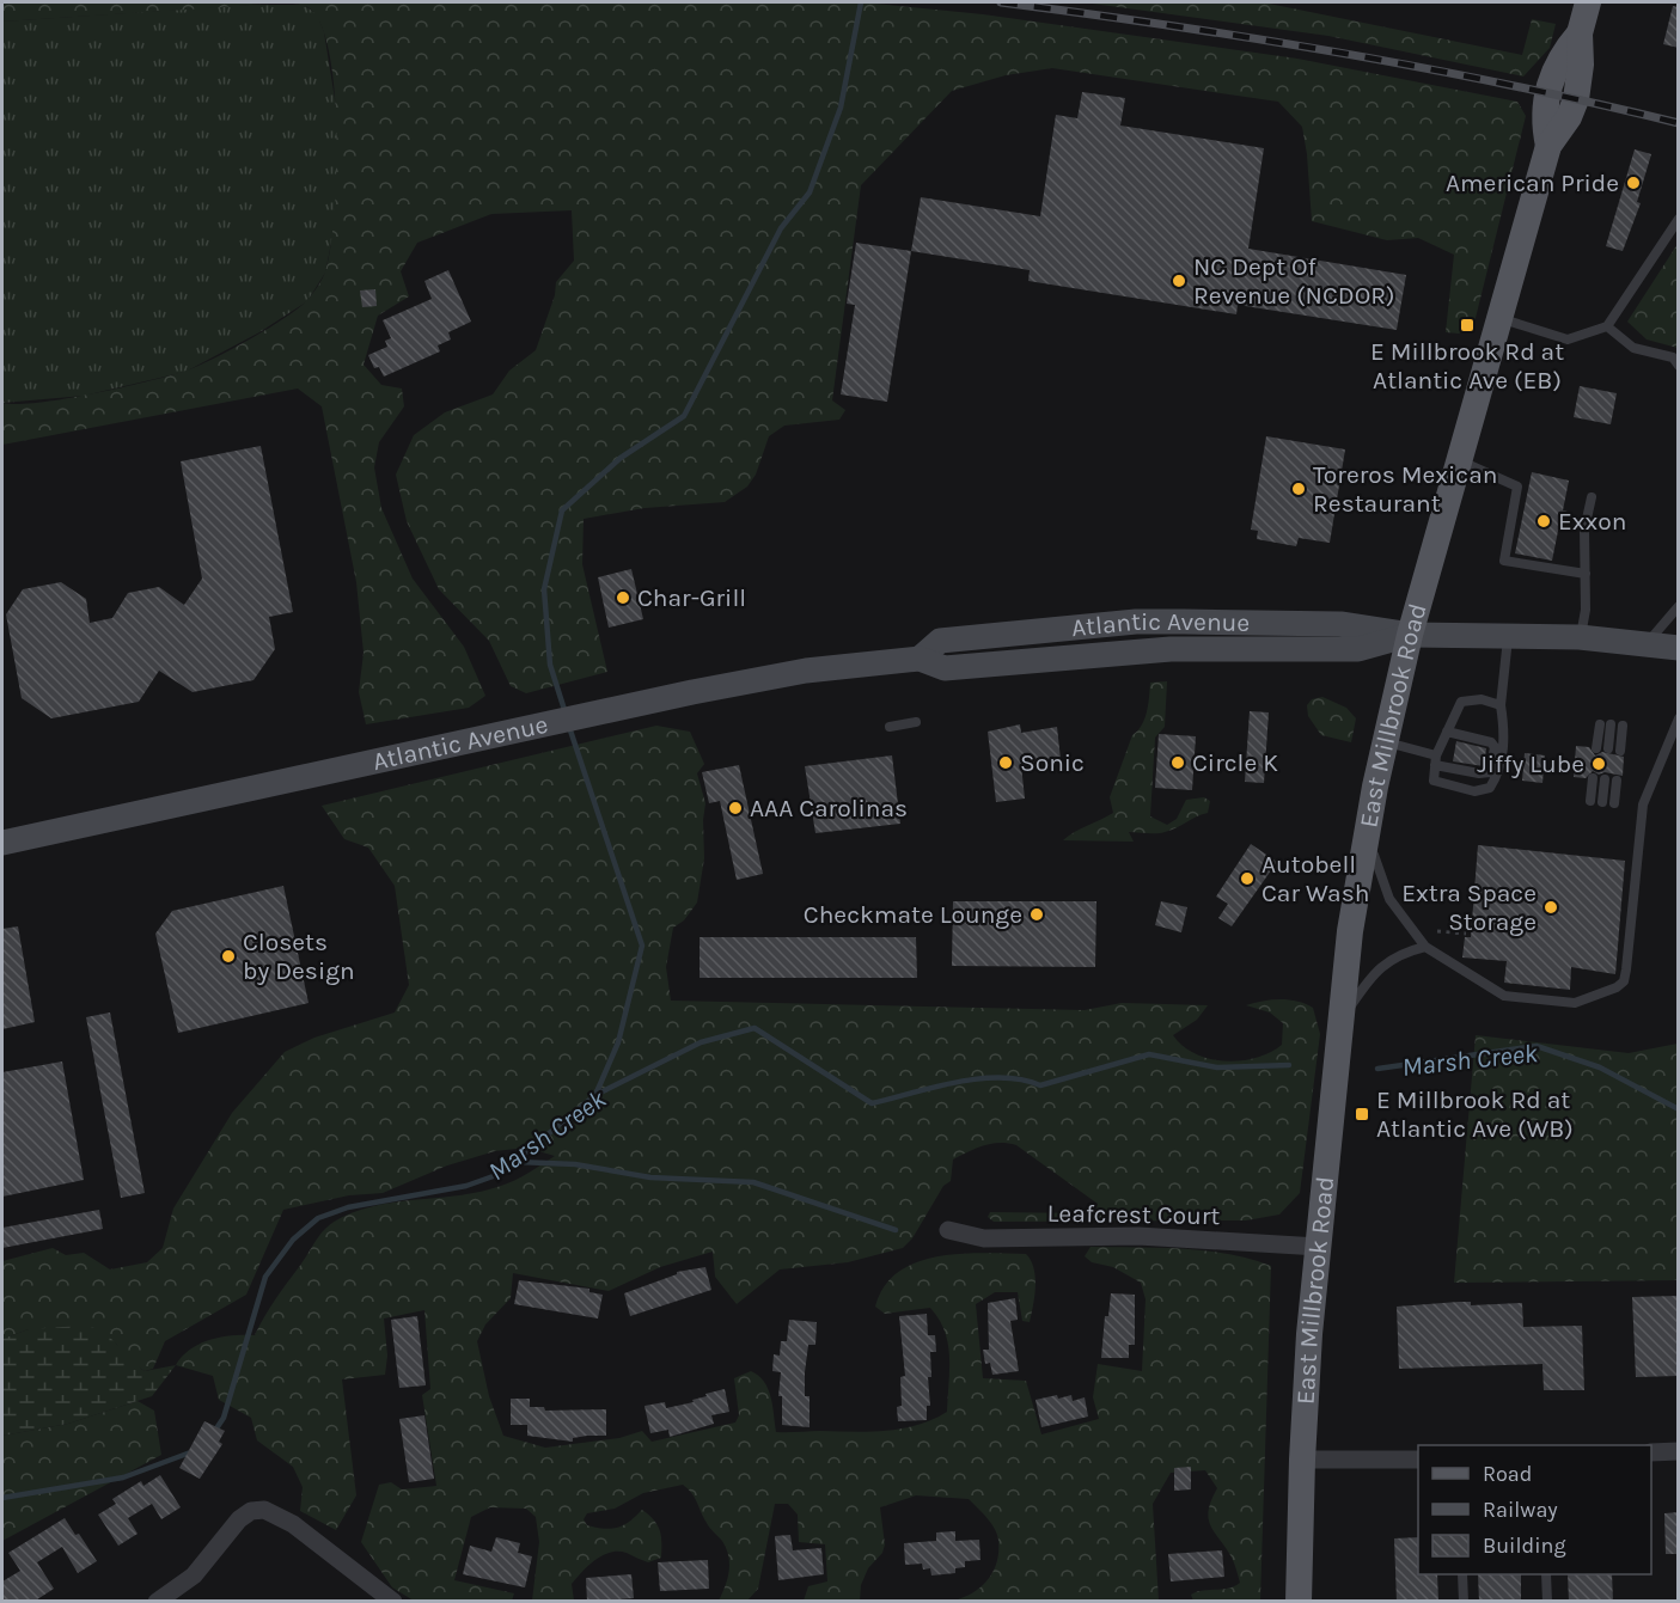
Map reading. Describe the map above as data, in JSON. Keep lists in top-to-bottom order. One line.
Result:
{"streets":{"main road":["Atlantic Avenue","East Millbrook Road"],"street":["Leafcrest Court"]},"crossings":[["Atlantic Avenue","East Millbrook Road"],["East Millbrook Road","Leafcrest Court"]],"water":["Marsh Creek"],"places":{"other":["American Pride","NC Dept Of Revenue (NCDOR)","Toreros Mexican Restaurant","Exxon","Char-Grill","Sonic","Circle K","Jiffy Lube","AAA Carolinas","Autobell Car Wash","Extra Space Storage","Checkmate Lounge","Closets by Design"],"transit":["E Millbrook Rd at Atlantic Ave (EB)","E Millbrook Rd at Atlantic Ave (WB)"]},"legend":["Road","Railway","Building"]}
